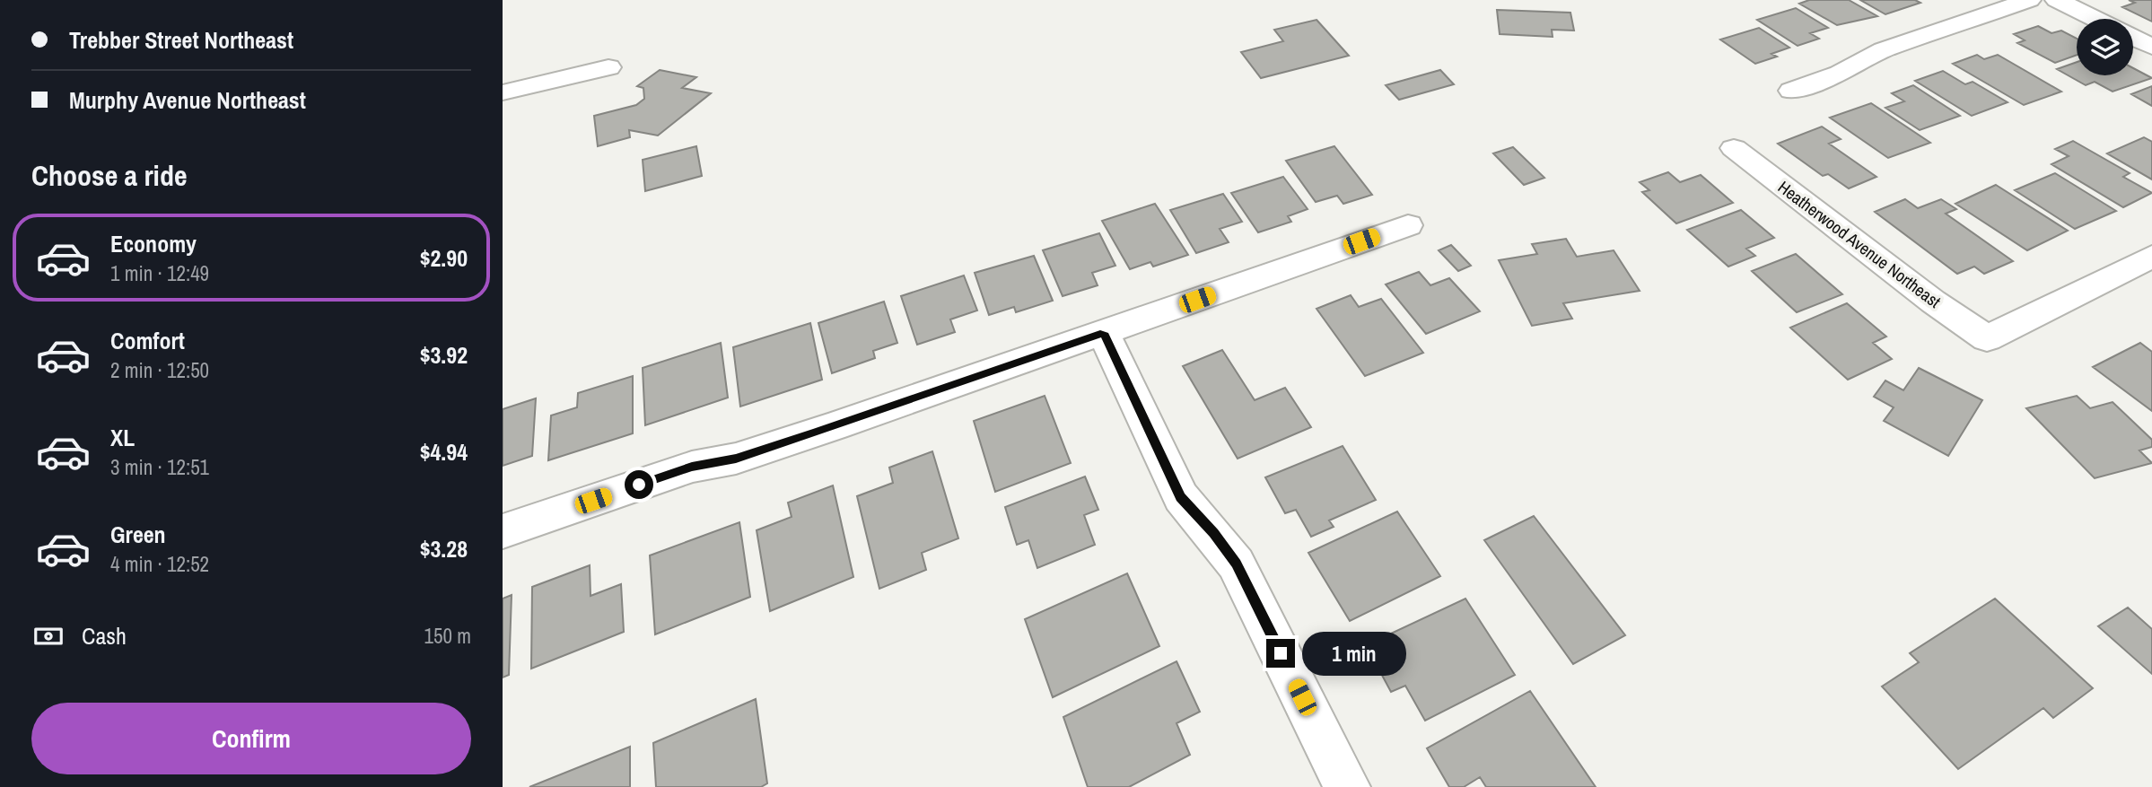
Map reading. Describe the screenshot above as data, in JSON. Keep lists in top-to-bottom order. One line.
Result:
{"streets":{"street":["Heatherwood Avenue Northeast"]},"page":{"banner":["Trebber Street Northeast","Murphy Avenue Northeast"],"heading":"Choose a ride","list":[{"name":"Economy","note":"1 min · 12:49","value":"$2.90"},{"name":"Comfort","note":"2 min · 12:50","value":"$3.92"},{"name":"XL","note":"3 min · 12:51","value":"$4.94"},{"name":"Green","note":"4 min · 12:52","value":"$3.28"}],"pay":["Cash","150 m"],"bubble":"1 min","buttons":"Confirm"}}
